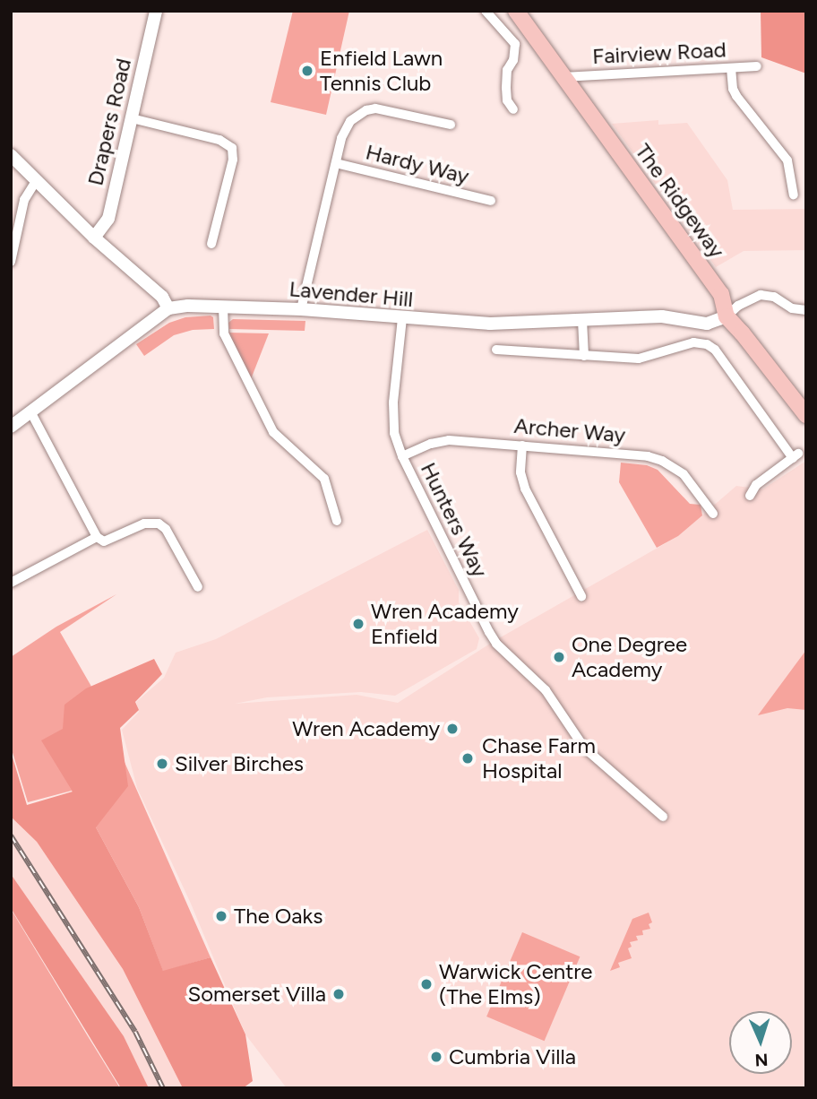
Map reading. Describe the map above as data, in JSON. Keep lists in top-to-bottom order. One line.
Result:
{"streets":{"main road":["The Ridgeway"],"street":["Fairview Road","Drapers Road","Hardy Way","Lavender Hill","Archer Way","Hunters Way"]},"crossings":[["Fairview Road","The Ridgeway"],["Hardy Way","Lavender Hill"],["The Ridgeway","Lavender Hill"],["Lavender Hill","Hunters Way"],["Archer Way","Hunters Way"]],"places":["Enfield Lawn Tennis Club","Wren Academy Enfield","One Degree Academy","Wren Academy","Chase Farm Hospital","Silver Birches","The Oaks","Warwick Centre (The Elms)","Somerset Villa","Cumbria Villa"],"north":"bottom"}
